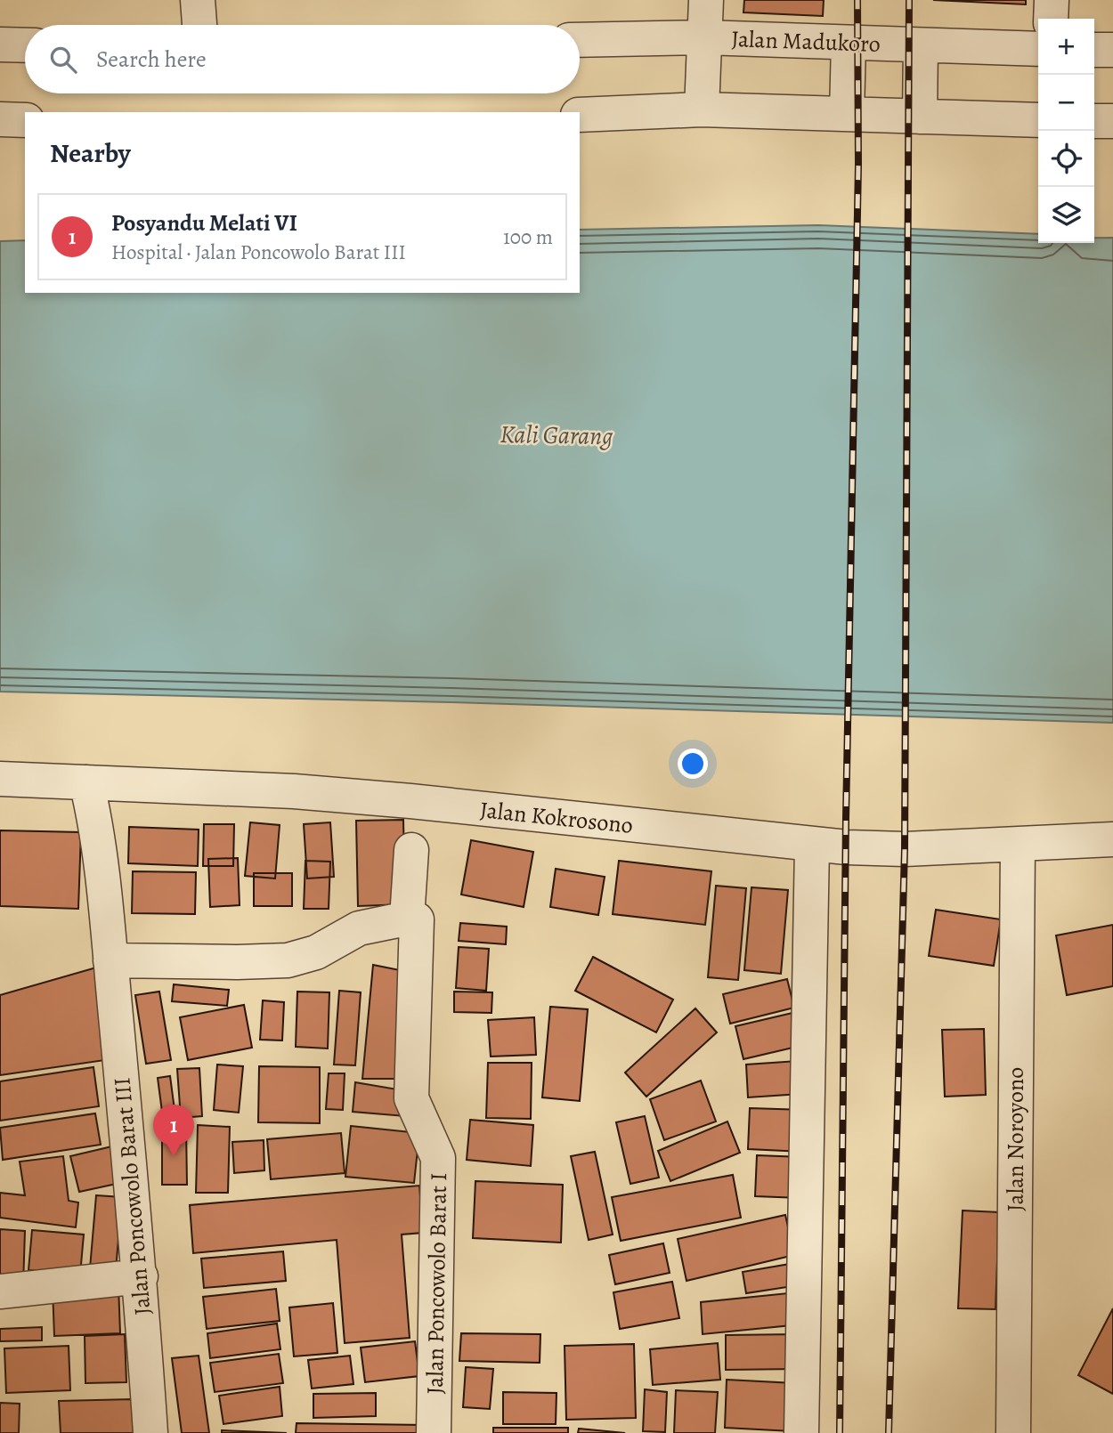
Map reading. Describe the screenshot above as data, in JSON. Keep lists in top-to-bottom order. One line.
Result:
{"streets":{"street":["Jalan Madukoro","Jalan Kokrosono","Jalan Noroyono","Jalan Poncowolo Barat III","Jalan Poncowolo Barat I"]},"crossings":[["Jalan Kokrosono","Jalan Noroyono"],["Jalan Kokrosono","Jalan Poncowolo Barat III"]],"water":["Kali Garang"],"page":{"map_buttons":["+","−"],"search":"Search here","heading":"Nearby","list":[{"mark":"1","name":"Posyandu Melati VI","note":"Hospital · Jalan Poncowolo Barat III","value":"100 m"}],"pins":"1"}}
